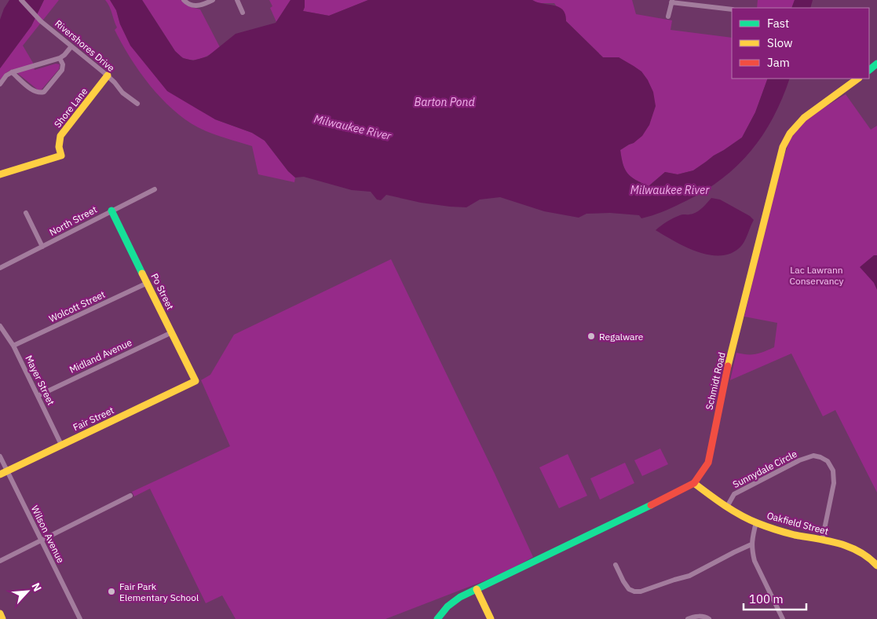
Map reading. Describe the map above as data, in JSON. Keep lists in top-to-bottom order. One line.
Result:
{"streets":{"street":["Rivershores Drive","Shore Lane","North Street","Po Street","Wolcott Street","Midland Avenue","Mayer Street","Schmidt Road","Fair Street","Sunnydale Circle","Oakfield Street","Wilson Avenue"]},"crossings":[["Rivershores Drive","Shore Lane"],["North Street","Po Street"],["Po Street","Wolcott Street"],["Po Street","Midland Avenue"],["Po Street","Fair Street"],["Wolcott Street","Mayer Street"],["Midland Avenue","Mayer Street"],["Mayer Street","Fair Street"],["Schmidt Road","Oakfield Street"],["Fair Street","Wilson Avenue"],["Sunnydale Circle","Oakfield Street"]],"water":["Barton Pond","Milwaukee River"],"parks":["Lac Lawrann Conservancy"],"places":["Regalware","Fair Park Elementary School"],"legend":["Fast","Slow","Jam"],"scale_bar":"100 m","north":"top right"}
